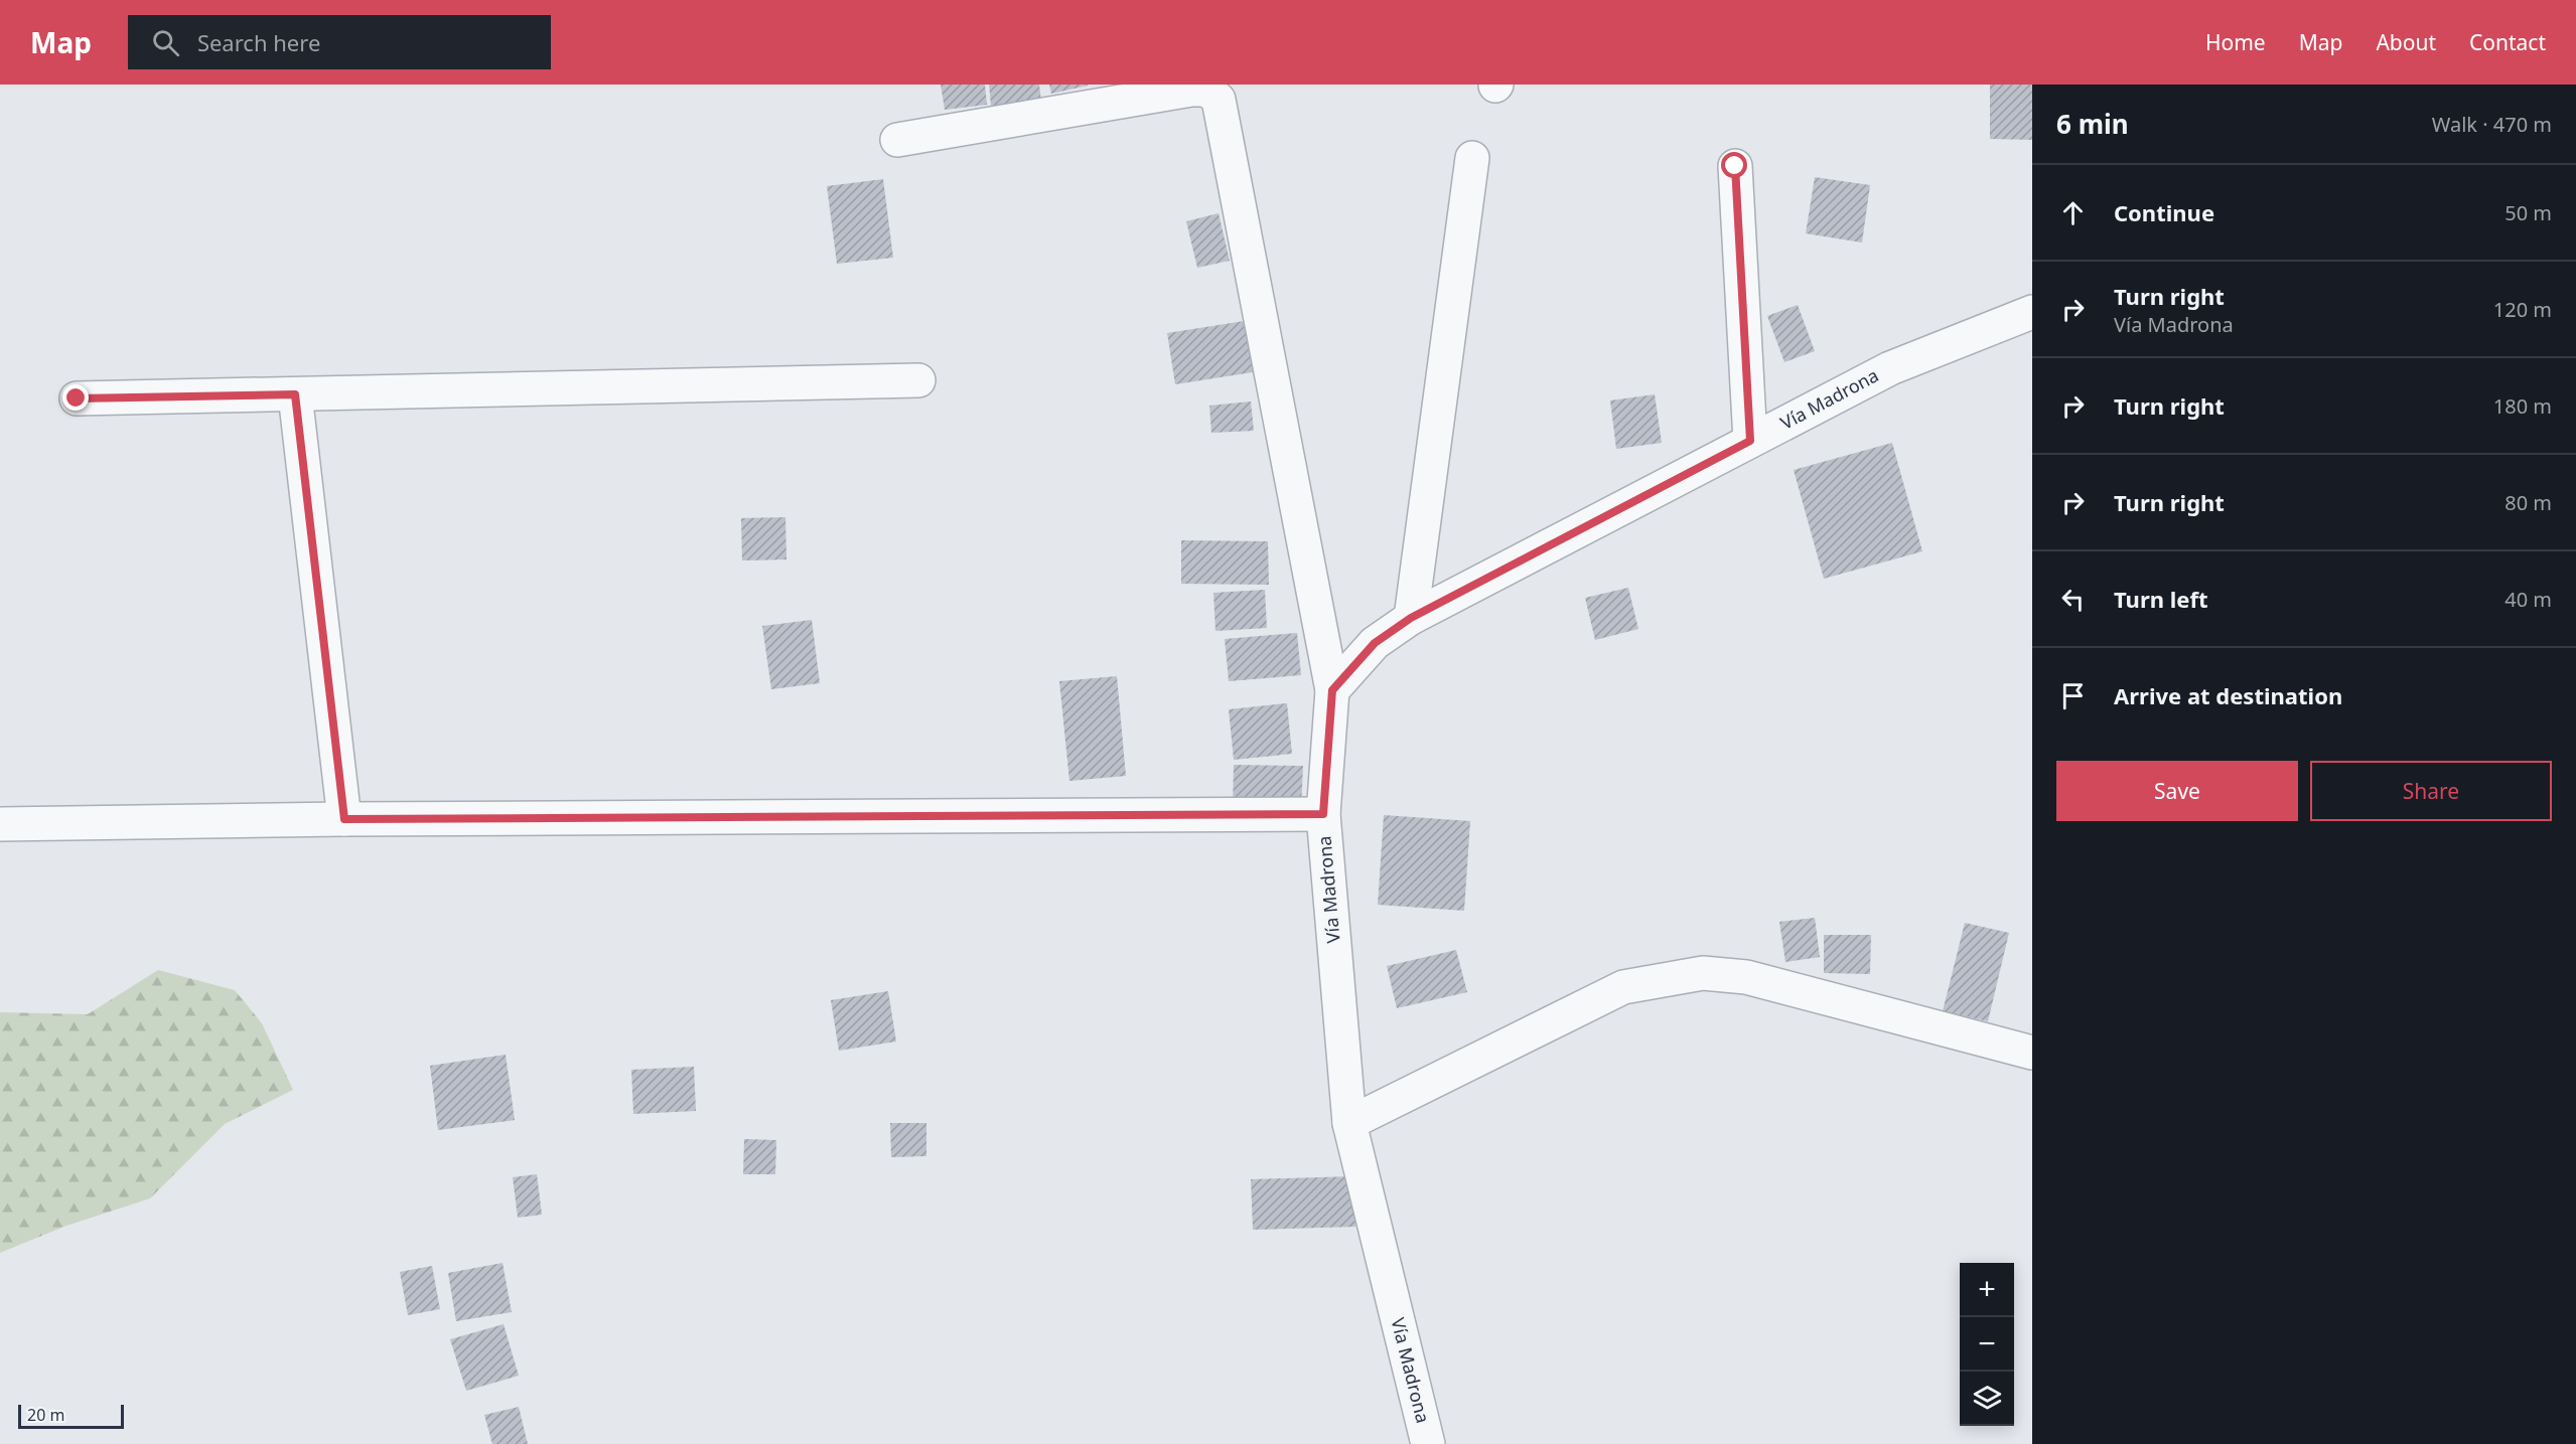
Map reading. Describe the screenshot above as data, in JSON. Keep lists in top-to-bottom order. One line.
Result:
{"streets":{"street":["Vía Madrona"]},"scale_bar":"20 m","page":{"header":"Map","search":"Search here","nav":["Home","Map","About","Contact"],"heading":["6 min","Walk · 470 m"],"list":[["Continue","50 m"],["Turn right","Vía Madrona","120 m"],["Turn right","180 m"],["Turn right","80 m"],["Turn left","40 m"],"Arrive at destination"],"buttons":["Save","Share"],"map_buttons":["+","−"],"scale":"20 m"}}
